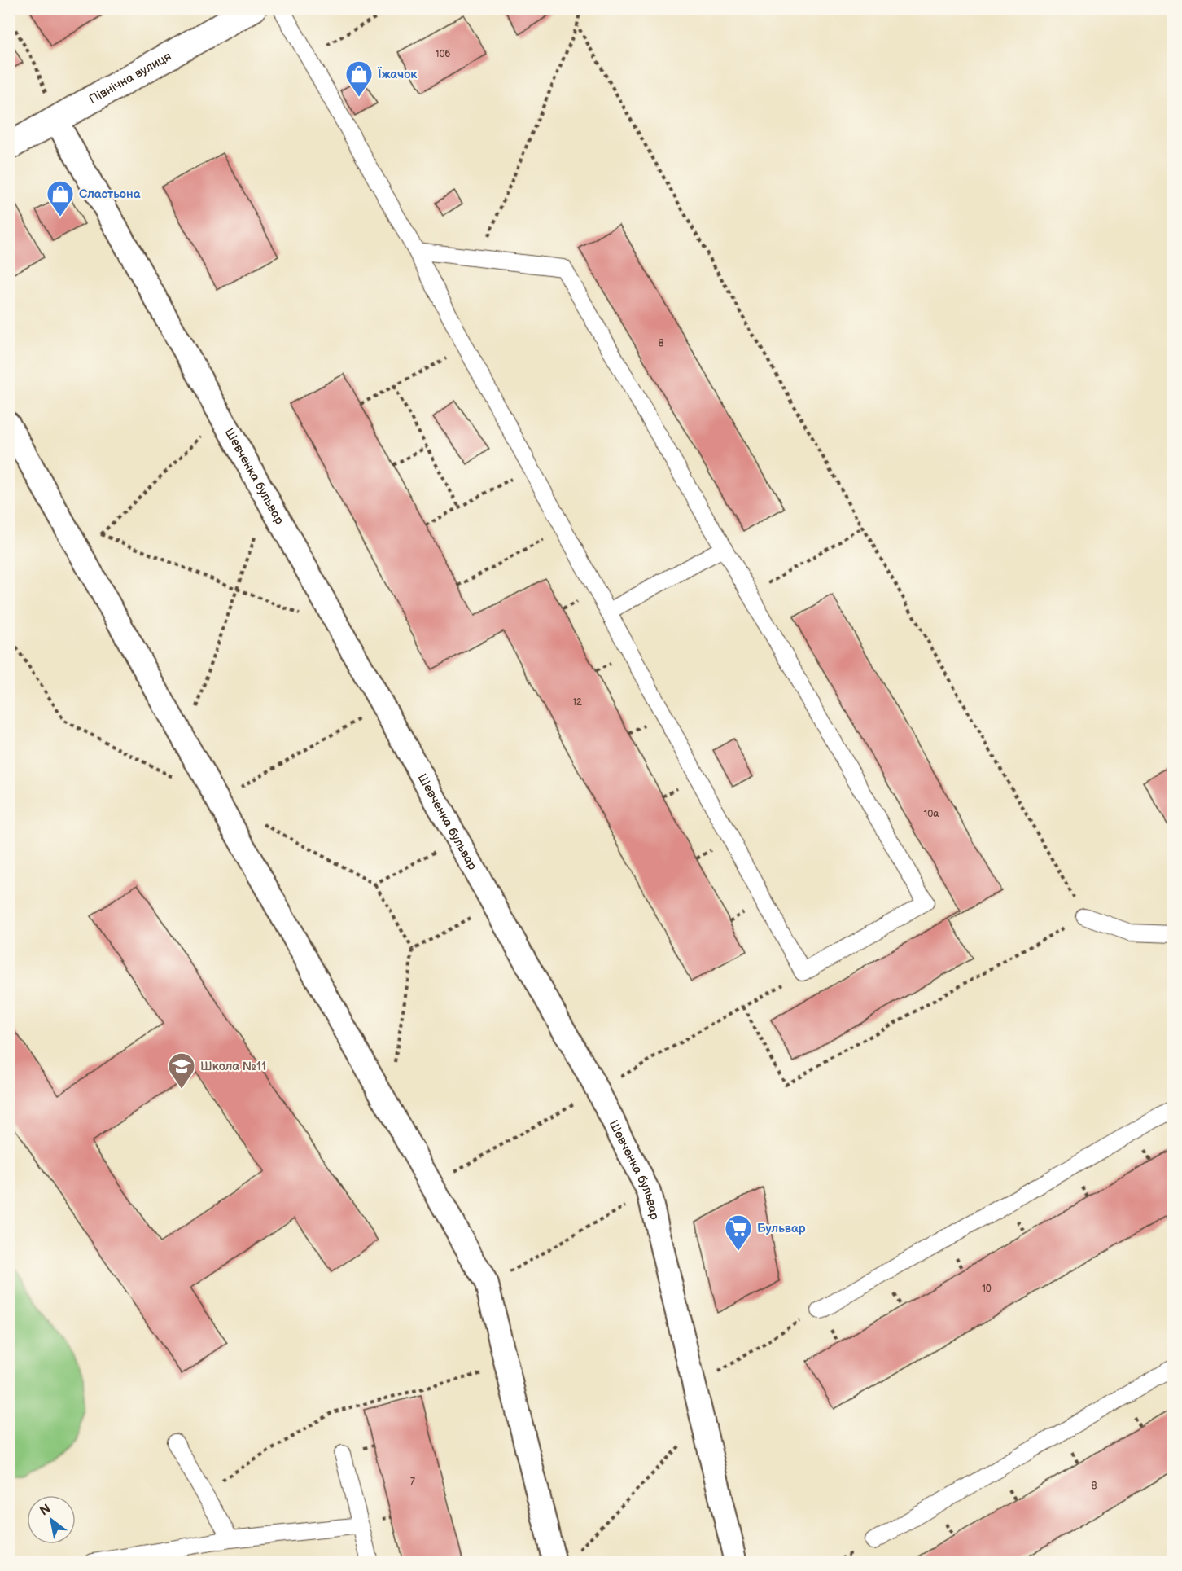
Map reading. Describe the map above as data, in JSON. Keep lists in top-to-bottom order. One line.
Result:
{"streets":{"street":["Північна вулиця","Шевченка бульвар"]},"crossings":[["Північна вулиця","Шевченка бульвар"]],"places":{"shop":["Їжачок","Сластьона"],"school or university":["Школа №11"],"supermarket":["Бульвар"]},"house_numbers":["10б","8","12","10а","10","7","8"],"north":"top left"}
